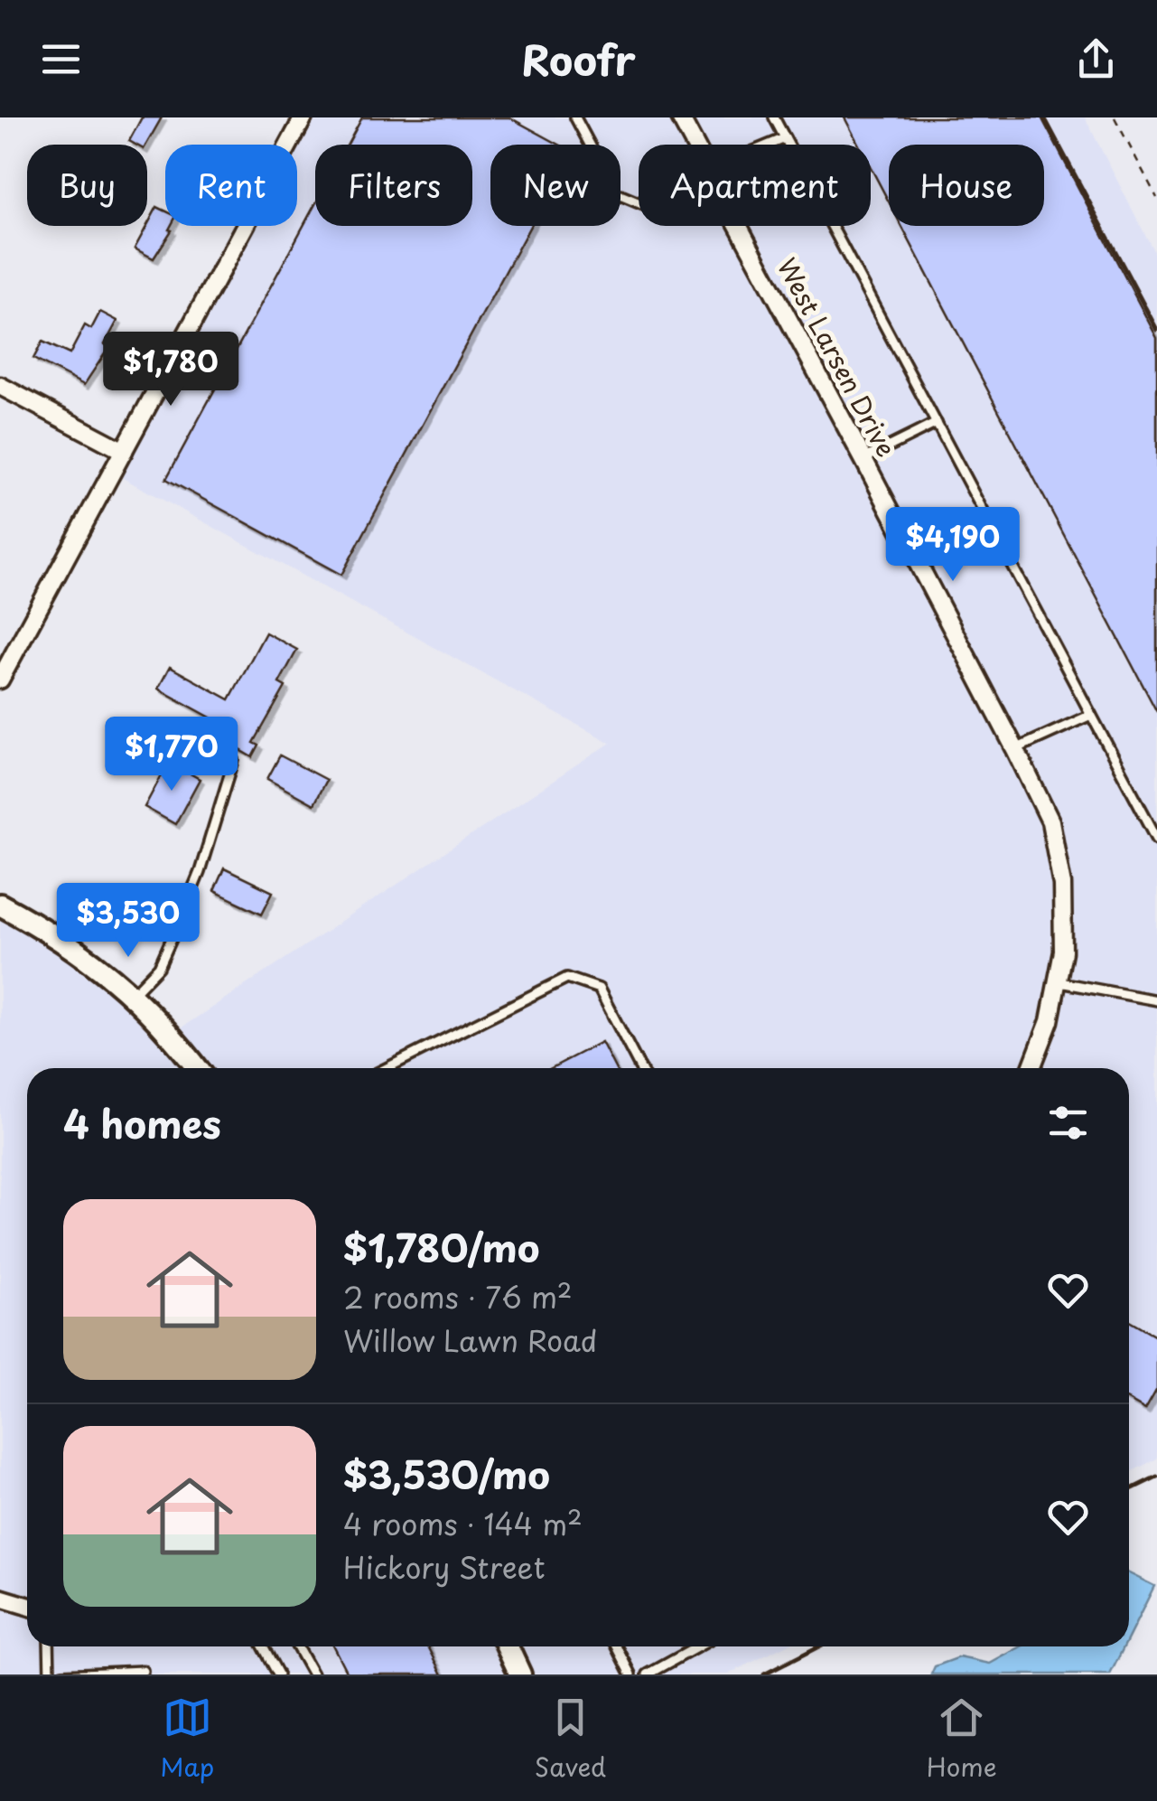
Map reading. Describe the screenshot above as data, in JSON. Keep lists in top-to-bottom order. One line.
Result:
{"streets":{"street":["West Larsen Drive"]},"page":{"header":"Roofr","chip":["Buy","Rent","Filters","New","Apartment","House"],"price":["$1,780","$4,190","$1,770","$3,530"],"heading":"4 homes","list":[{"name":"$1,780/mo","note":"2 rooms · 76 m² · Willow Lawn Road"},{"name":"$3,530/mo","note":"4 rooms · 144 m² · Hickory Street"}],"tabs":["Map","Saved","Home"]}}
